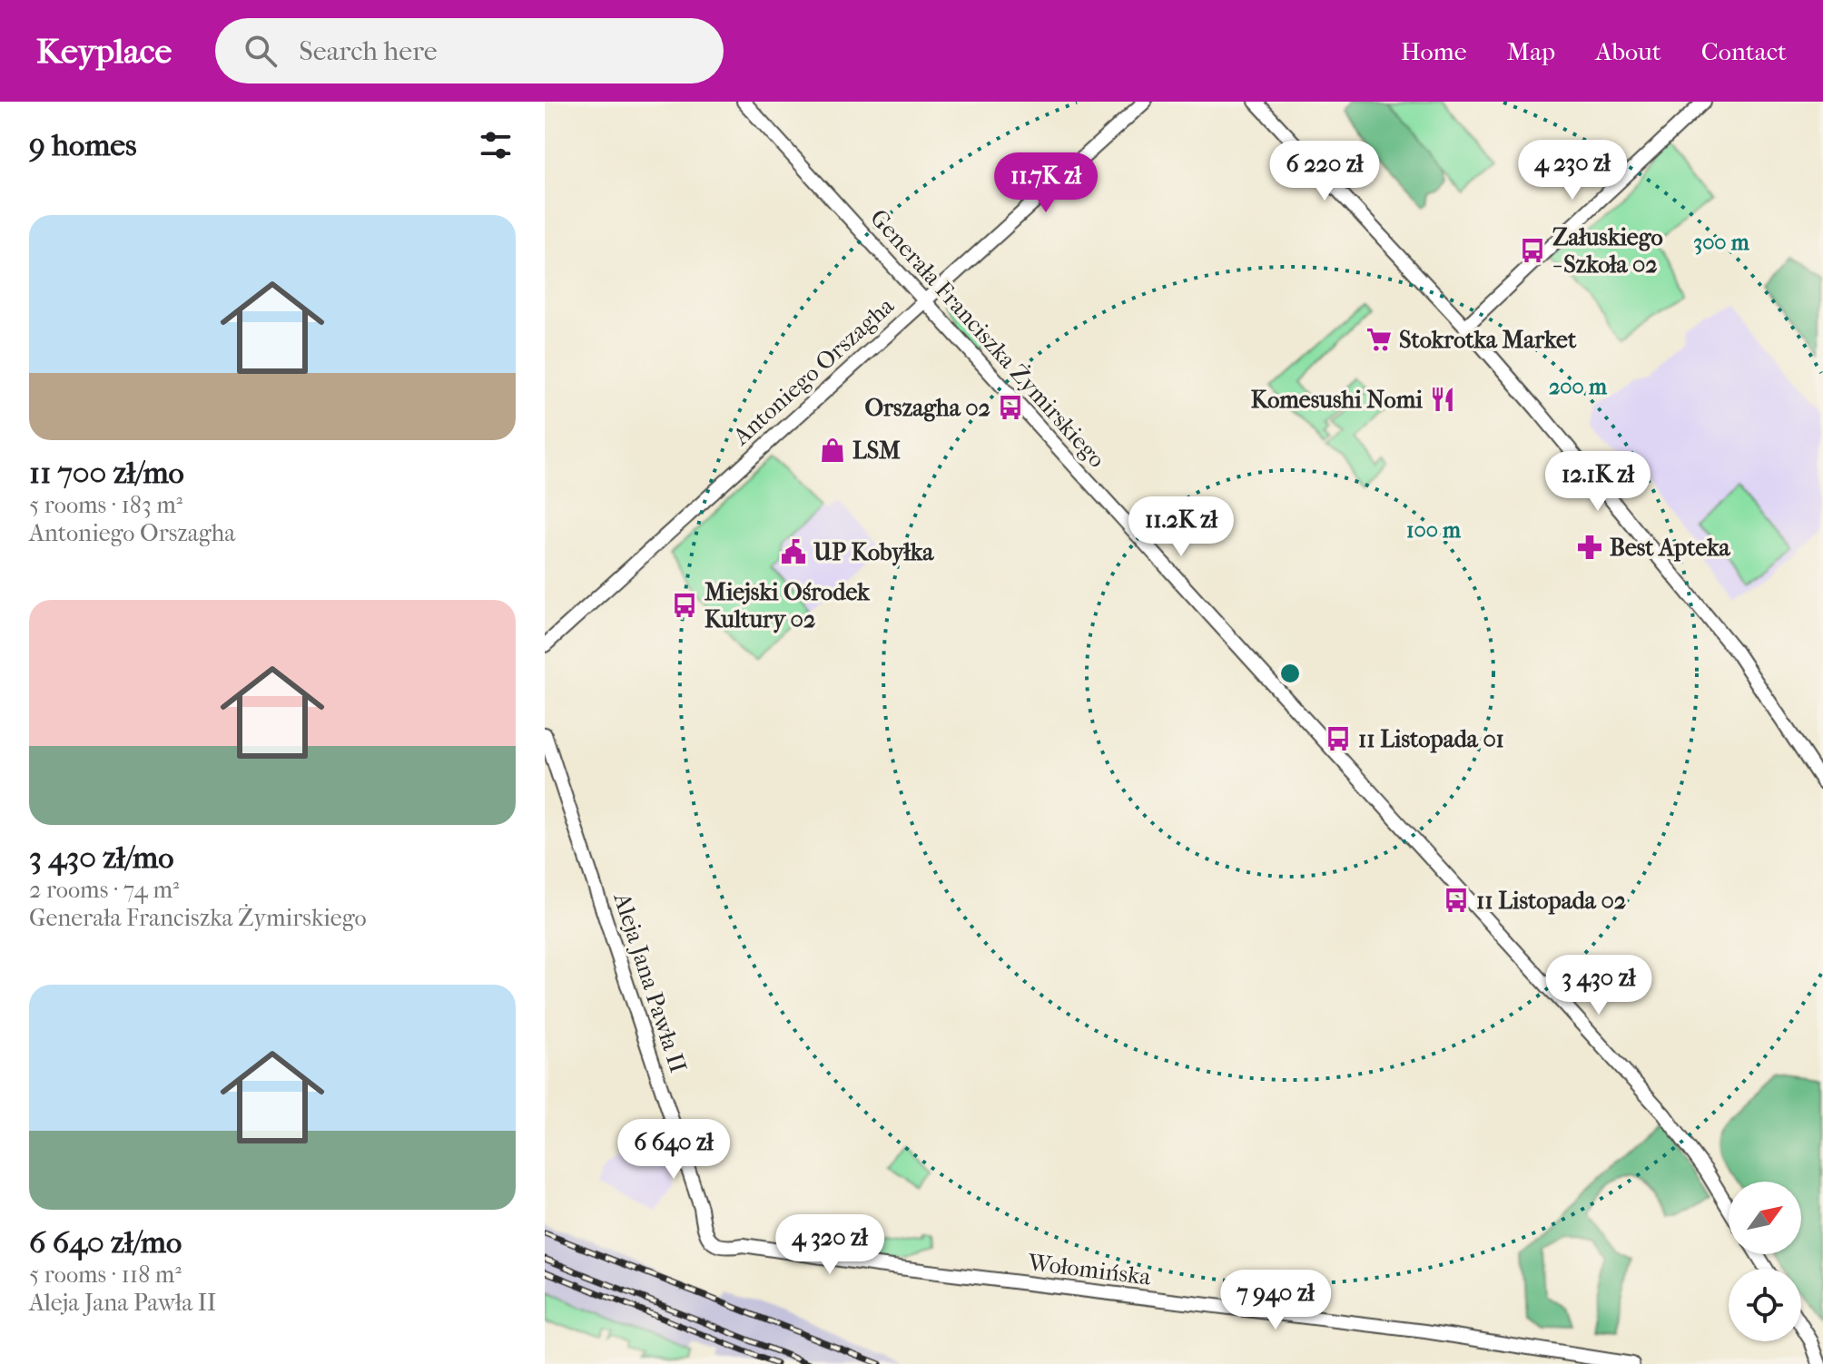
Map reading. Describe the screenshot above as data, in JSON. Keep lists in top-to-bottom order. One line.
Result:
{"streets":{"street":["Generała Franciszka Żymirskiego","Antoniego Orszagha","Aleja Jana Pawła II","Wołomińska"]},"crossings":[["Generała Franciszka Żymirskiego","Antoniego Orszagha"],["Aleja Jana Pawła II","Wołomińska"]],"places":{"bus stop":["Załuskiego - Szkoła 02","Orszagha 02","Miejski Ośrodek Kultury 02","11 Listopada 01","11 Listopada 02"],"supermarket":["Stokrotka Market"],"restaurant":["Komesushi Nomi"],"shop":["LSM"],"pharmacy":["Best Apteka"],"public building":["UP Kobyłka"]},"north":"top right","page":{"header":"Keyplace","search":"Search here","nav":["Home","Map","About","Contact"],"heading":"9 homes","price":["4 230 zł","6 220 zł","11.7K zł","12.1K zł","11.2K zł","3 430 zł","6 640 zł","4 320 zł","7 940 zł"],"list":[{"name":"11 700 zł/mo","note":"5 rooms · 183 m² · Antoniego Orszagha"},{"name":"3 430 zł/mo","note":"2 rooms · 74 m² · Generała Franciszka Żymirskiego"},{"name":"6 640 zł/mo","note":"5 rooms · 118 m² · Aleja Jana Pawła II"}]},"rings":["300 m","200 m","100 m"]}
